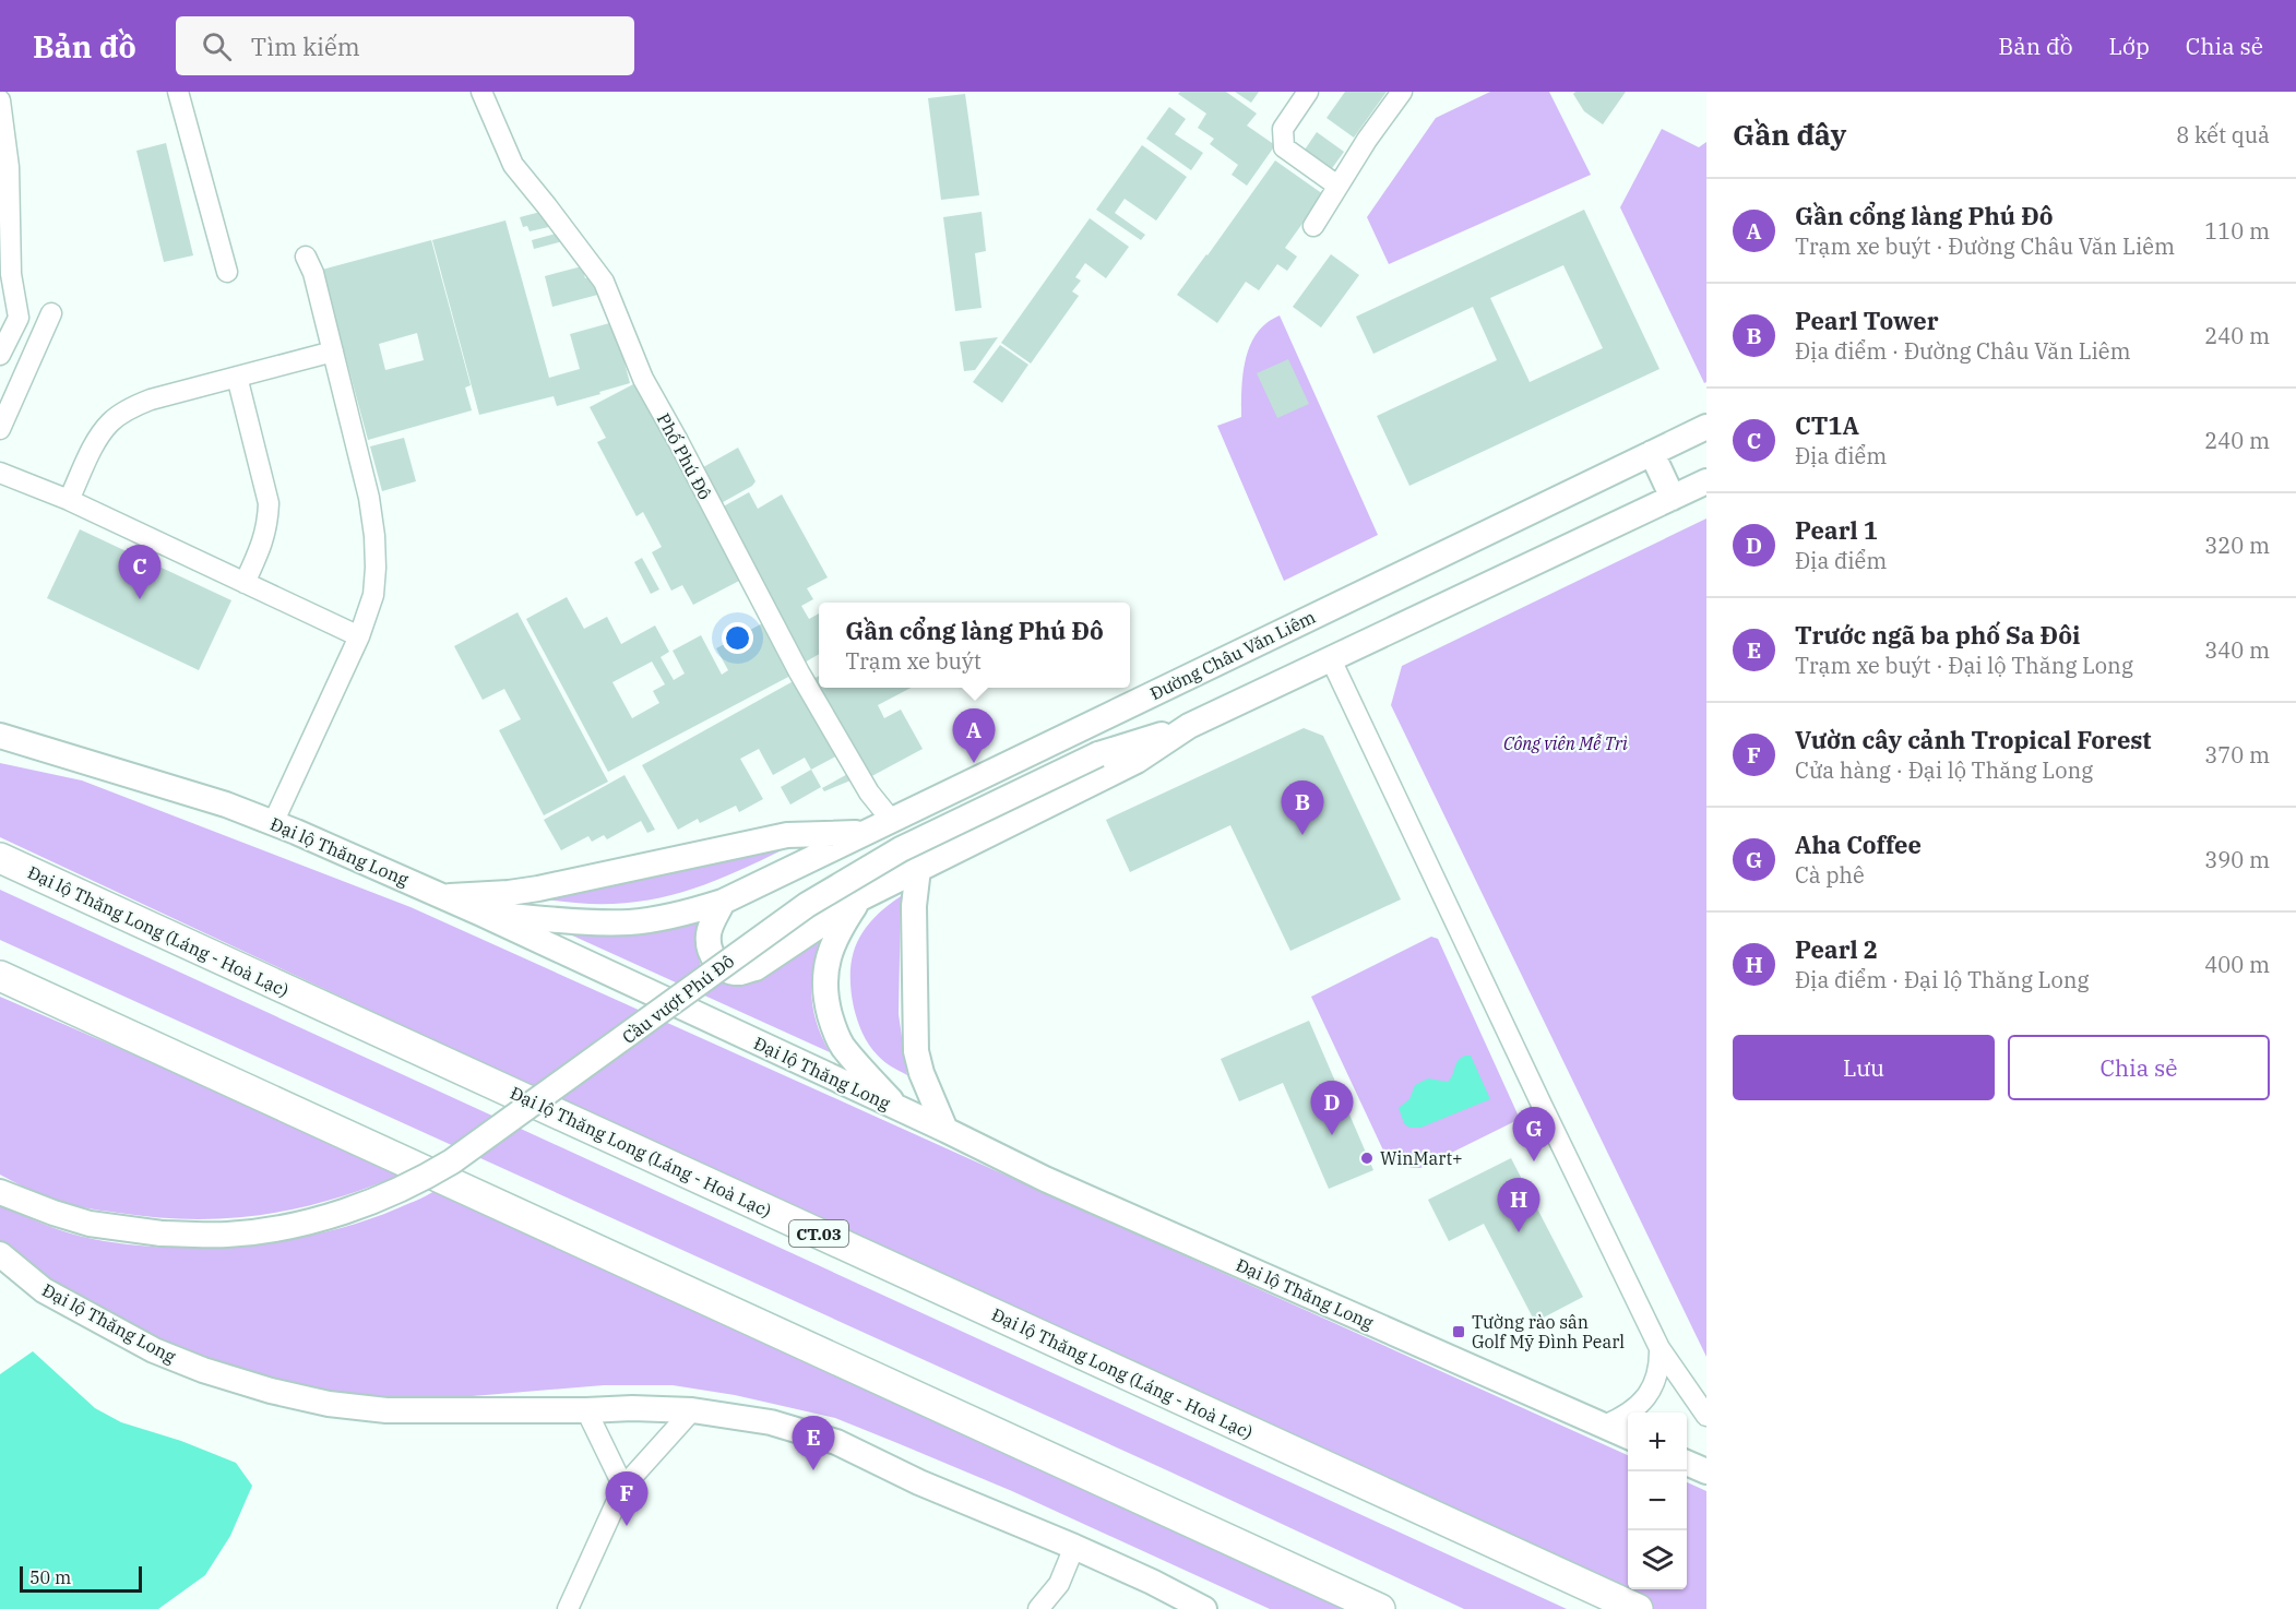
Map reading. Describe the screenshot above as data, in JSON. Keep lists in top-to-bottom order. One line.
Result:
{"streets":{"highway":["Đại lộ Thăng Long (Láng - Hoà Lạc)","CT.03"],"main road":["Đường Châu Văn Liêm","Đại lộ Thăng Long","Cầu vượt Phú Đô"],"street":["Phố Phú Đô"]},"crossings":[["Phố Phú Đô","Đường Châu Văn Liêm"],["Đường Châu Văn Liêm","Đại lộ Thăng Long"]],"parks":["Công viên Mễ Trì"],"places":{"other":["WinMart+"],"transit":["Tường rào sân Golf Mỹ Đình Pearl"]},"scale_bar":"50 m","page":{"header":"Bản đồ","search":"Tìm kiếm","nav":["Bản đồ","Lớp","Chia sẻ"],"heading":["Gần đây","8 kết quả"],"list":[{"mark":"A","name":"Gần cổng làng Phú Đô","note":"Trạm xe buýt · Đường Châu Văn Liêm","value":"110 m"},{"mark":"B","name":"Pearl Tower","note":"Địa điểm · Đường Châu Văn Liêm","value":"240 m"},{"mark":"C","name":"CT1A","note":"Địa điểm","value":"240 m"},{"mark":"D","name":"Pearl 1","note":"Địa điểm","value":"320 m"},{"mark":"E","name":"Trước ngã ba phố Sa Đôi","note":"Trạm xe buýt · Đại lộ Thăng Long","value":"340 m"},{"mark":"F","name":"Vườn cây cảnh Tropical Forest","note":"Cửa hàng · Đại lộ Thăng Long","value":"370 m"},{"mark":"G","name":"Aha Coffee","note":"Cà phê","value":"390 m"},{"mark":"H","name":"Pearl 2","note":"Địa điểm · Đại lộ Thăng Long","value":"400 m"}],"pins":["C","A","B","D","G","H","E","F"],"popup":["Gần cổng làng Phú Đô","Trạm xe buýt"],"buttons":["Lưu","Chia sẻ"],"map_buttons":["+","−"],"scale":"50 m"}}
